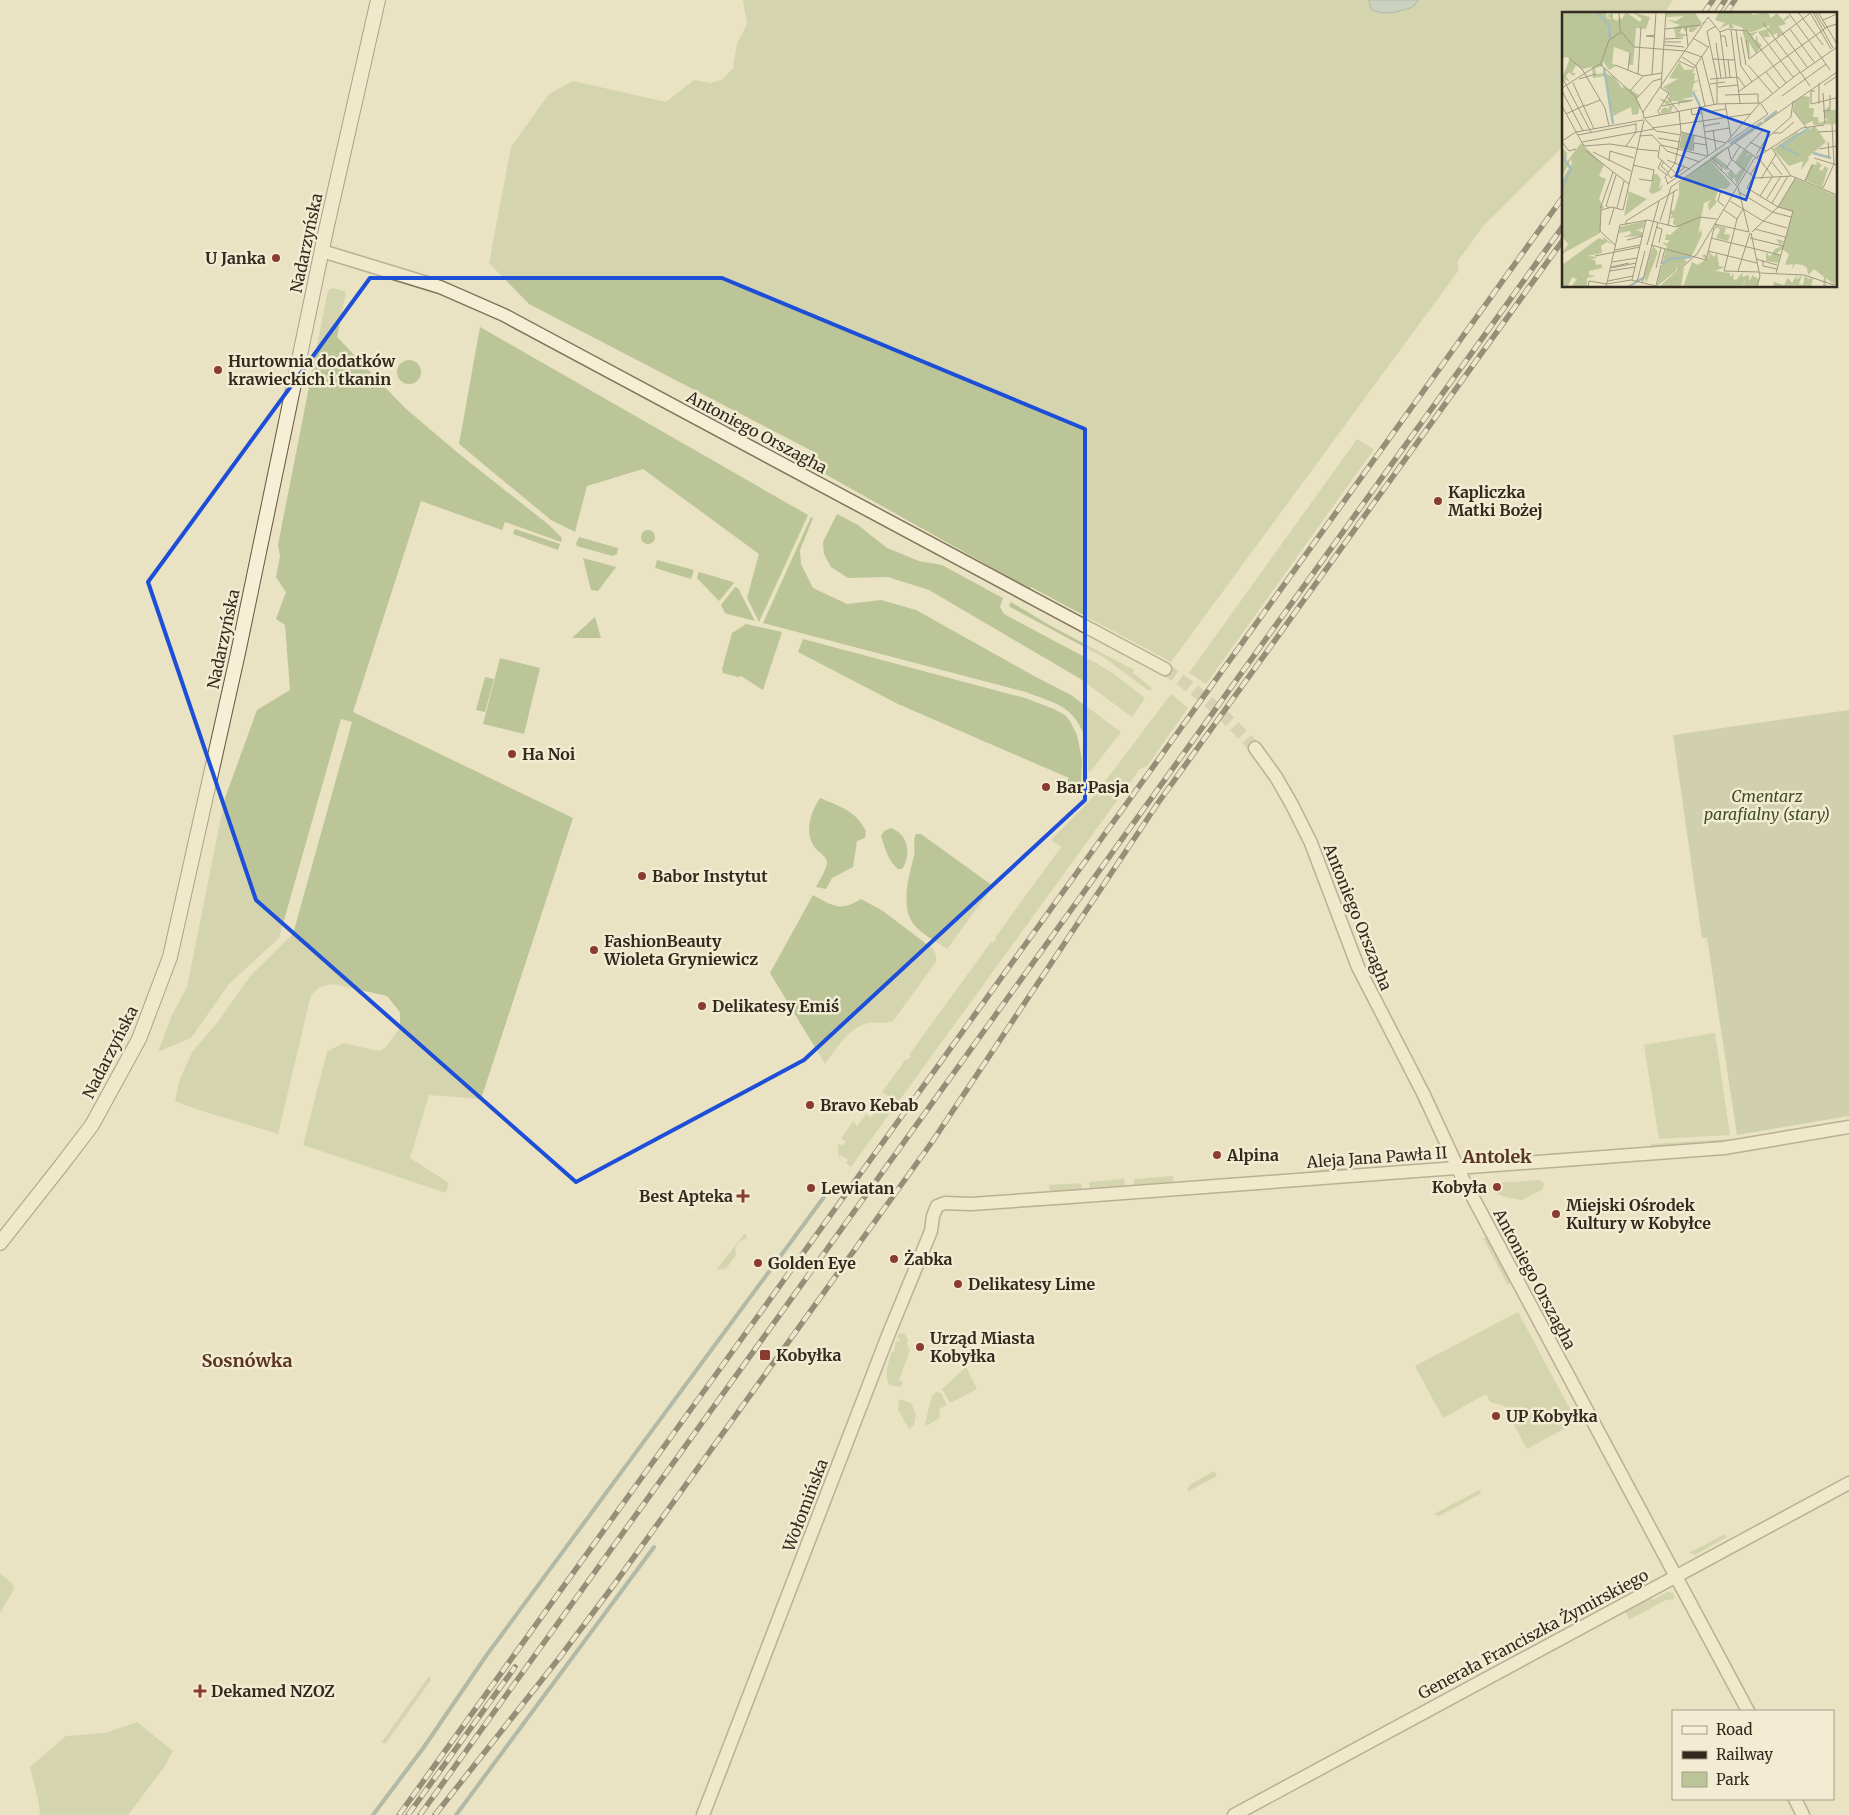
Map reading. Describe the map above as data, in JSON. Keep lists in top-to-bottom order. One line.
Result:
{"streets":{"main road":["Nadarzyńska"],"street":["Antoniego Orszagha","Aleja Jana Pawła II","Wołomińska","Generała Franciszka Żymirskiego"]},"crossings":[["Nadarzyńska","Antoniego Orszagha"],["Antoniego Orszagha","Aleja Jana Pawła II"],["Antoniego Orszagha","Generała Franciszka Żymirskiego"],["Aleja Jana Pawła II","Wołomińska"]],"districts":["Antolek","Sosnówka"],"parks":["Cmentarz parafialny (stary)"],"places":{"other":["U Janka","Hurtownia dodatków krawieckich i tkanin","Kapliczka Matki Bożej","Ha Noi","Bar Pasja","Babor Instytut","FashionBeauty Wioleta Gryniewicz","Delikatesy Emiś","Bravo Kebab","Alpina","Kobyła","Lewiatan","Miejski Ośrodek Kultury w Kobyłce","Żabka","Golden Eye","Delikatesy Lime","Urząd Miasta Kobyłka","UP Kobyłka"],"health":["Best Apteka","Dekamed NZOZ"],"transit":["Kobyłka"]},"legend":["Road","Railway","Park"]}
